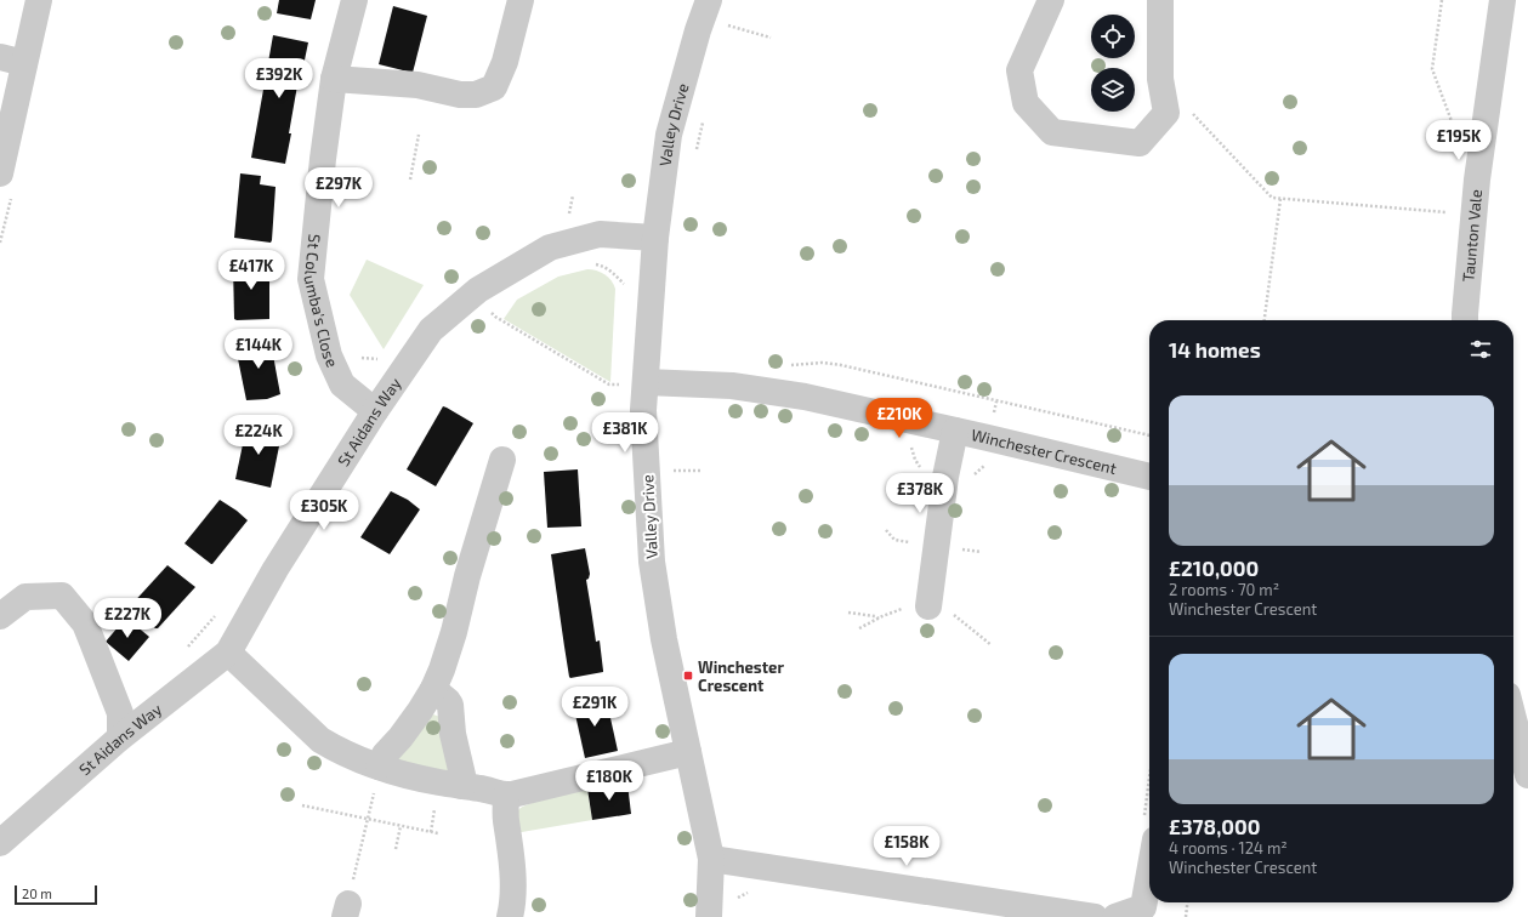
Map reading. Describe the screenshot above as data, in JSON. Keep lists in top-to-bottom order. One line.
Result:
{"streets":{"street":["Valley Drive","Taunton Vale","St Columba's Close","St Aidans Way","Winchester Crescent"]},"crossings":[["Valley Drive","St Aidans Way"],["Valley Drive","Winchester Crescent"],["St Columba's Close","St Aidans Way"]],"places":{"transit":["Winchester Crescent"]},"scale_bar":"20 m","page":{"price":["£392K","£195K","£297K","£417K","£144K","£210K","£381K","£224K","£378K","£305K","£227K","£291K","£180K","£158K"],"heading":"14 homes","list":[{"name":"£210,000","note":"2 rooms · 70 m² · Winchester Crescent"},{"name":"£378,000","note":"4 rooms · 124 m² · Winchester Crescent"}],"scale":"20 m"}}
